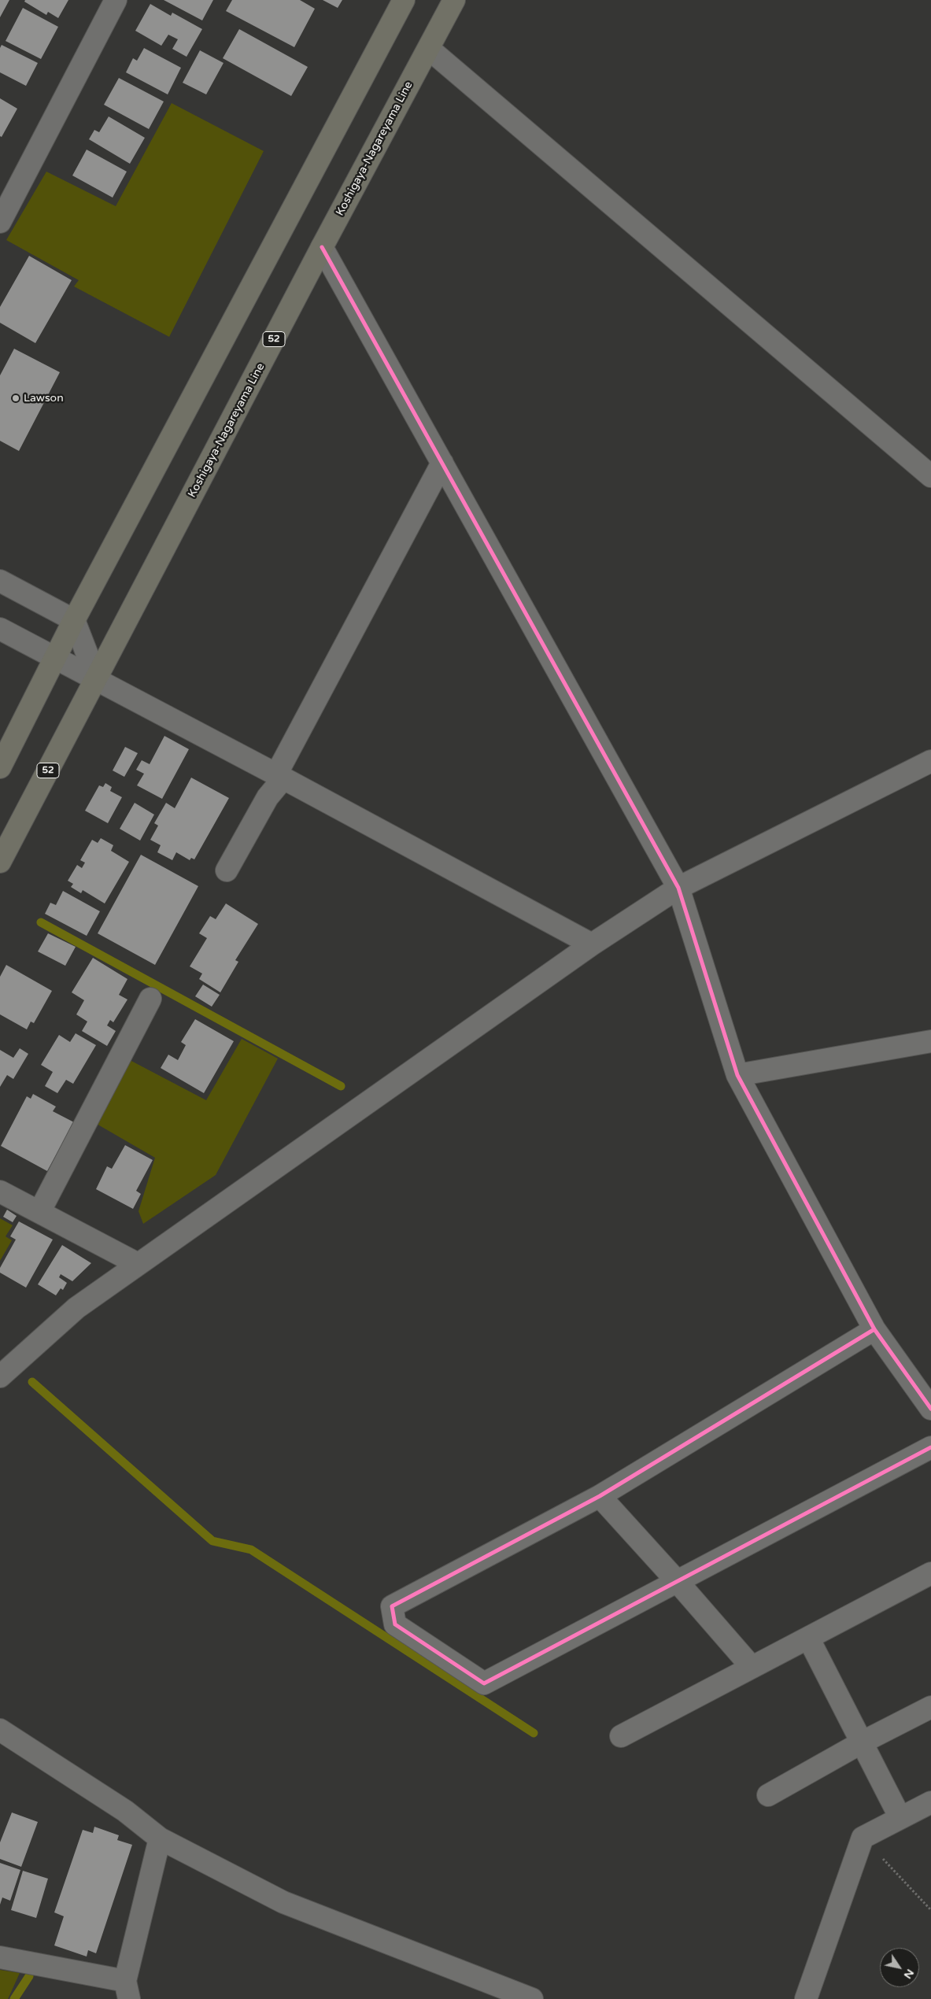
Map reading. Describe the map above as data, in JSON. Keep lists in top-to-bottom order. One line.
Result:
{"streets":{"main road":["Koshigaya-Nagareyama Line","52"]},"places":["Lawson"],"north":"bottom right"}
